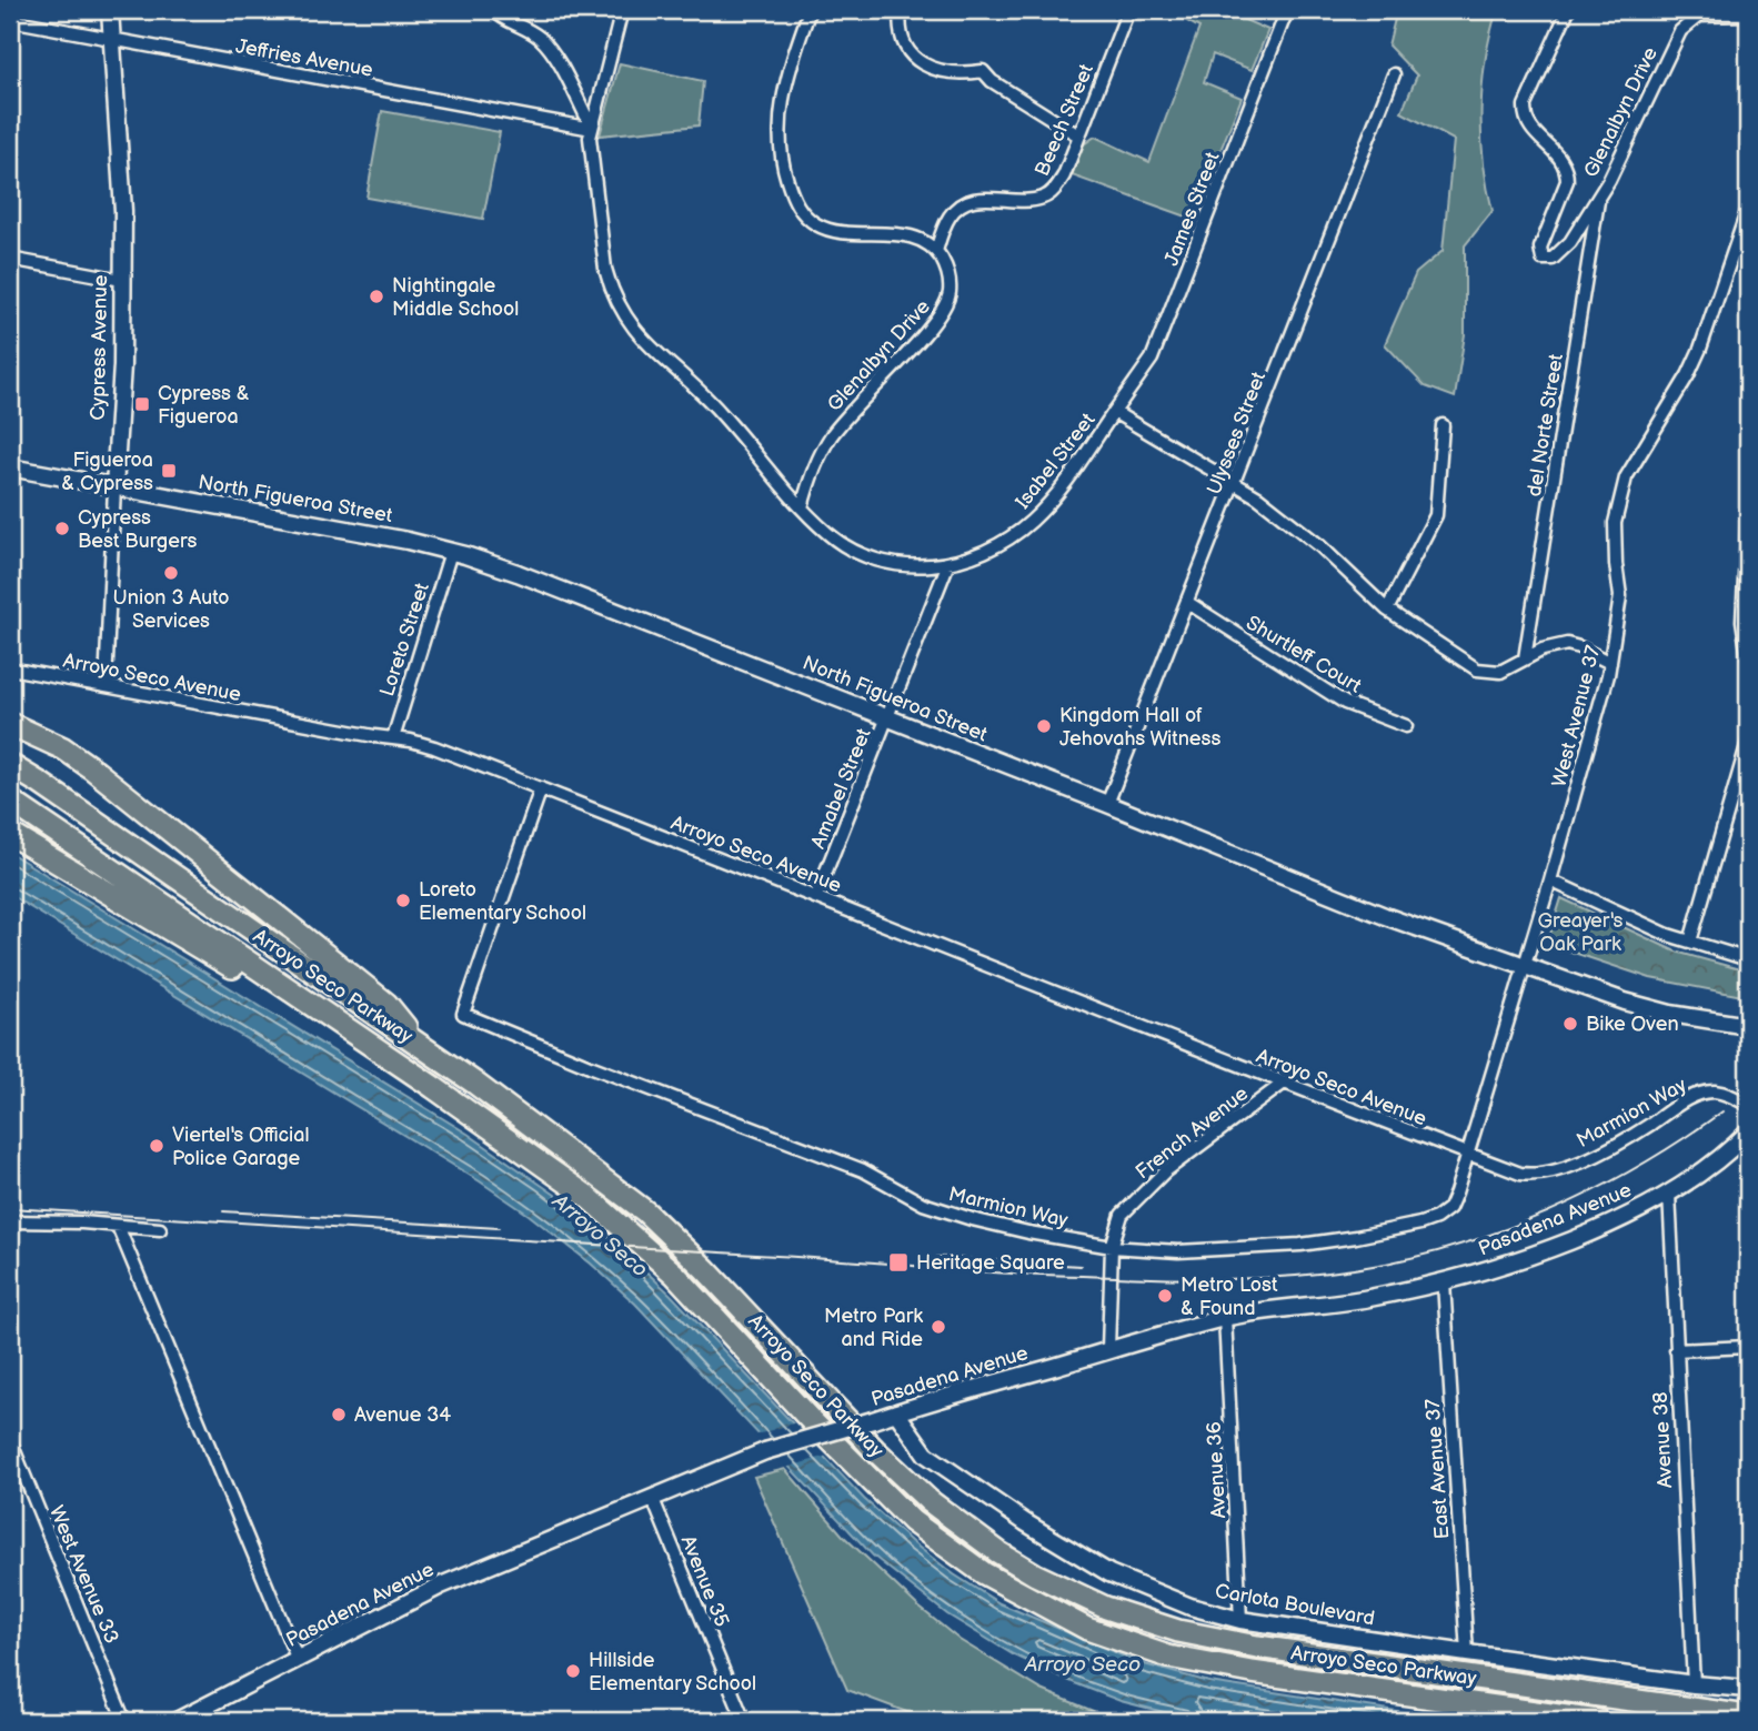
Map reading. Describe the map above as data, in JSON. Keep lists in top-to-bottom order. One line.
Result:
{"streets":{"highway":["Arroyo Seco Parkway"],"main road":["Cypress Avenue","North Figueroa Street","Pasadena Avenue","Carlota Boulevard"],"street":["Jeffries Avenue","Glenalbyn Drive","Beech Street","James Street","del Norte Street","Ulysses Street","Isabel Street","Loreto Street","Shurtleff Court","Arroyo Seco Avenue","West Avenue 37","Amabel Street","Marmion Way","French Avenue","Avenue 38","East Avenue 37","Avenue 36","West Avenue 33","Avenue 35"]},"crossings":[["Jeffries Avenue","Cypress Avenue"],["Jeffries Avenue","Isabel Street"],["Glenalbyn Drive","Beech Street"],["Glenalbyn Drive","del Norte Street"],["Glenalbyn Drive","Isabel Street"],["James Street","Isabel Street"],["Cypress Avenue","North Figueroa Street"],["Cypress Avenue","Arroyo Seco Avenue"],["del Norte Street","Isabel Street"],["Ulysses Street","Isabel Street"],["Ulysses Street","North Figueroa Street"],["Ulysses Street","Shurtleff Court"],["Isabel Street","West Avenue 37"],["Isabel Street","Amabel Street"],["North Figueroa Street","Loreto Street"],["North Figueroa Street","West Avenue 37"],["North Figueroa Street","Amabel Street"],["Loreto Street","Arroyo Seco Avenue"],["Arroyo Seco Avenue","West Avenue 37"],["Arroyo Seco Avenue","Amabel Street"],["Arroyo Seco Avenue","Marmion Way"],["Arroyo Seco Avenue","French Avenue"],["West Avenue 37","Marmion Way"],["Marmion Way","French Avenue"],["French Avenue","Pasadena Avenue"],["Pasadena Avenue","Avenue 38"],["Pasadena Avenue","East Avenue 37"],["Pasadena Avenue","Avenue 36"],["Pasadena Avenue","Avenue 35"],["Pasadena Avenue","Carlota Boulevard"],["Avenue 38","Carlota Boulevard"],["East Avenue 37","Carlota Boulevard"],["Avenue 36","Carlota Boulevard"]],"water":["Arroyo Seco"],"parks":["Greayer's Oak Park"],"places":{"other":["Nightingale Middle School","Cypress Best Burgers","Union 3 Auto Services","Kingdom Hall of Jehovahs Witness","Loreto Elementary School","Bike Oven","Viertel's Official Police Garage","Metro Lost & Found","Metro Park and Ride","Avenue 34","Hillside Elementary School"],"transit":["Cypress & Figueroa","Figueroa & Cypress","Heritage Square"]}}
